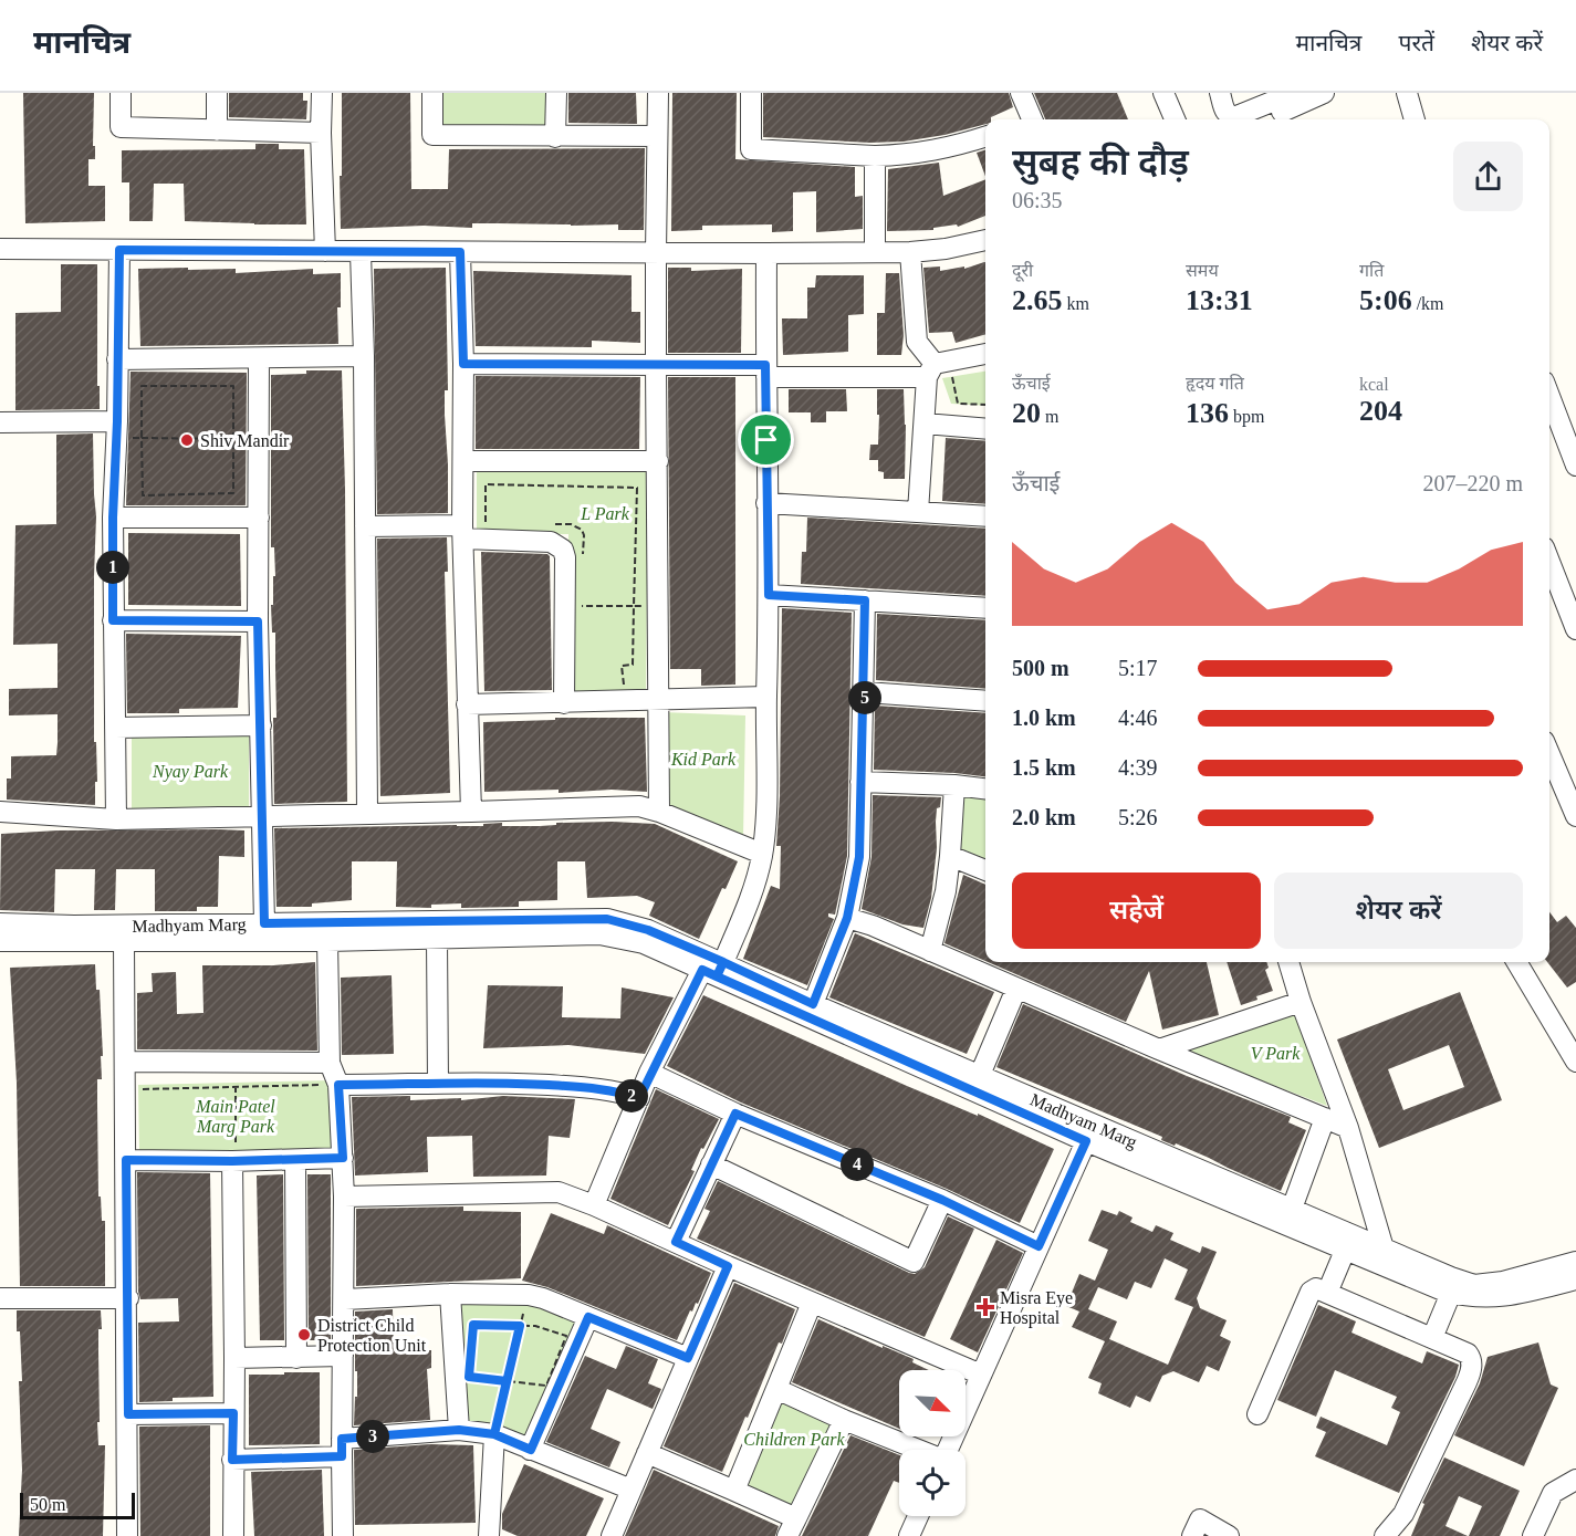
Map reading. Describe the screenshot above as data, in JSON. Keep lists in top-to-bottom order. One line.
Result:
{"streets":{"street":["Madhyam Marg"]},"parks":["L Park","Kid Park","Nyay Park","V Park","Main Patel Marg Park","Children Park"],"places":{"other":["Shiv Mandir","District Child Protection Unit"],"health":["Misra Eye Hospital"]},"scale_bar":"50 m","north":"bottom right","page":{"header":"मानचित्र","nav":["मानचित्र","परतें","शेयर करें"],"heading":["सुबह की दौड़","06:35"],"stats":[["दूरी","2.65 km"],["समय","13:31"],["गति","5:06 /km"],["ऊँचाई","20 m"],["हृदय गति","136 bpm"],["kcal","204"]],"chart":["ऊँचाई","207–220 m"],"pins":["1","5","2","4","3"],"list":[{"name":"500 m","note":"5:17"},{"name":"1.0 km","note":"4:46"},{"name":"1.5 km","note":"4:39"},{"name":"2.0 km","note":"5:26"}],"buttons":["सहेजें","शेयर करें"],"scale":"50 m"}}
